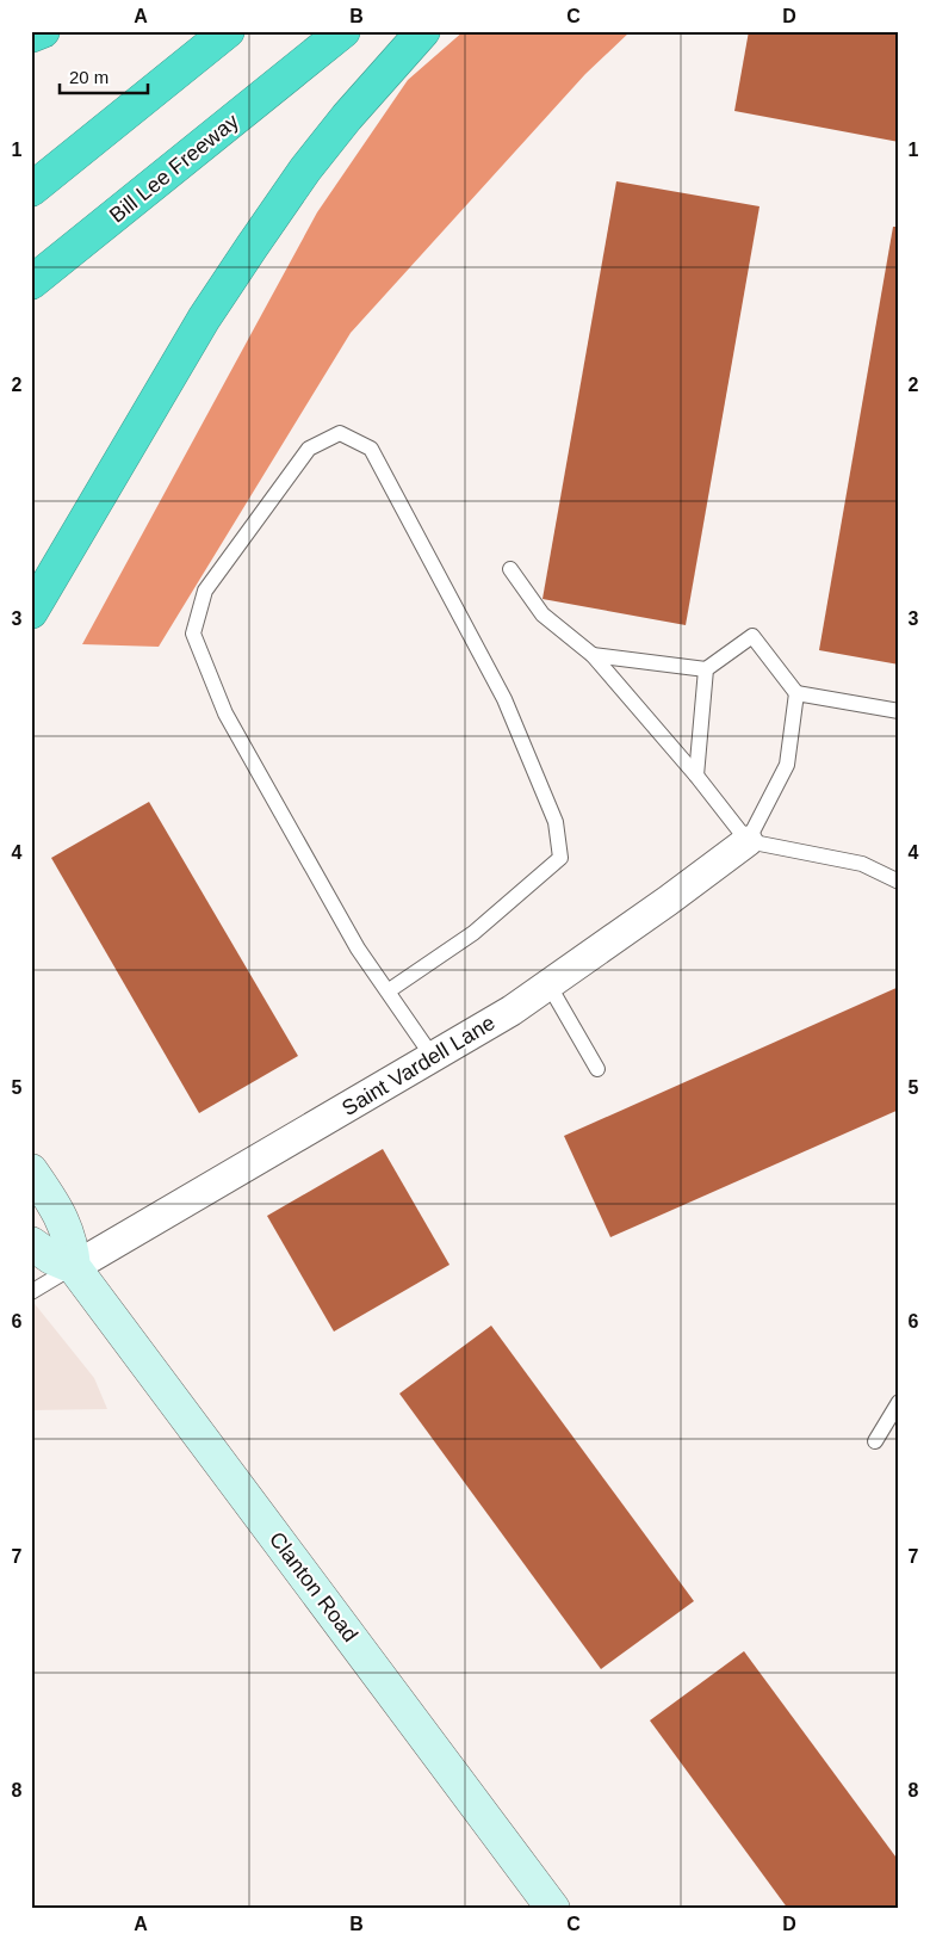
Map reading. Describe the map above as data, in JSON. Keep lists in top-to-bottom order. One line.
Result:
{"streets":{"highway":["Bill Lee Freeway"],"main road":["Clanton Road"],"street":["Saint Vardell Lane"]},"crossings":[["Saint Vardell Lane","Clanton Road"]],"scale_bar":"20 m","grid":{"columns":["A","B","C","D"],"rows":["1","2","3","4","5","6","7","8"]}}
